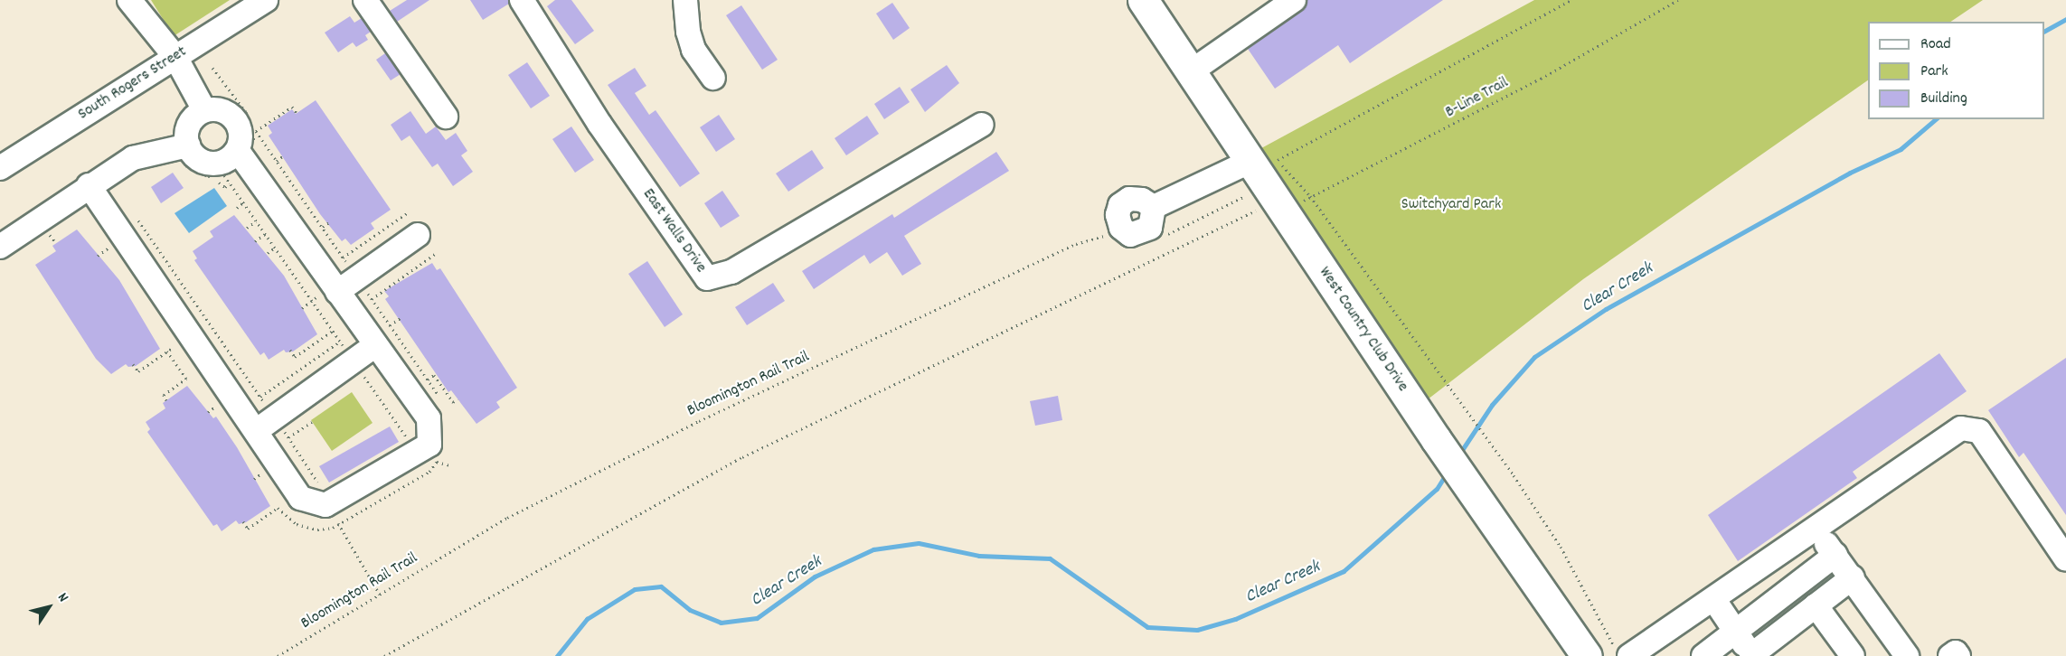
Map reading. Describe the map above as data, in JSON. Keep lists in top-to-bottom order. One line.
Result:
{"streets":{"main road":["West Country Club Drive"],"street":["South Rogers Street","East Walls Drive"],"path":["B-Line Trail","Bloomington Rail Trail"]},"crossings":[["B-Line Trail","West Country Club Drive"]],"water":["Clear Creek"],"parks":["Switchyard Park"],"legend":["Road","Park","Building"],"north":"top right"}
